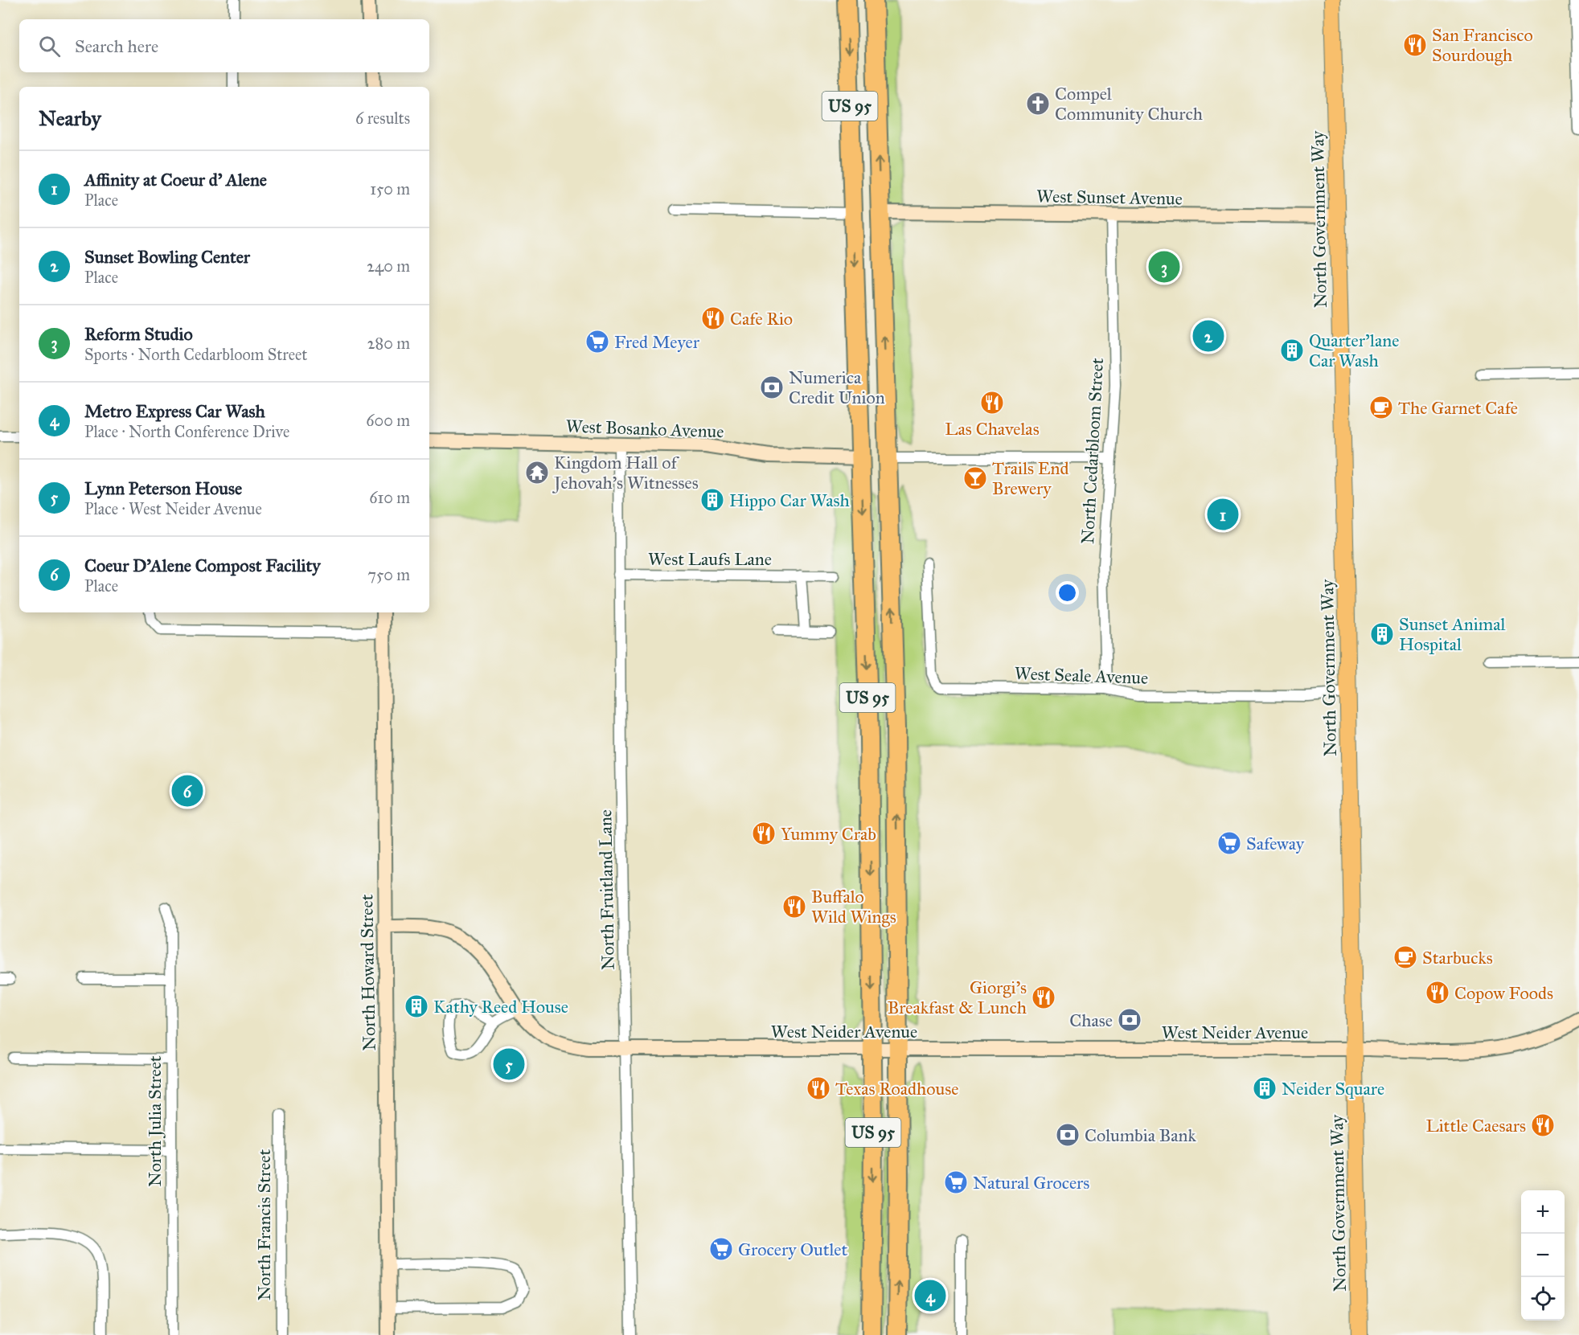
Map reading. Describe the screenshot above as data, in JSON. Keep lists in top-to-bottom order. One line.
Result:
{"streets":{"highway":["US 95"],"main road":["North Government Way"],"street":["West Sunset Avenue","West Bosanko Avenue","North Cedarbloom Street","West Laufs Lane","West Seale Avenue","North Fruitland Lane","North Howard Street","West Neider Avenue","North Julia Street","North Francis Street"]},"crossings":[["US 95","West Sunset Avenue"],["US 95","West Bosanko Avenue"],["US 95","West Neider Avenue"],["West Sunset Avenue","North Government Way"],["West Sunset Avenue","North Cedarbloom Street"],["North Government Way","West Seale Avenue"],["North Government Way","West Neider Avenue"],["West Bosanko Avenue","North Fruitland Lane"],["North Cedarbloom Street","West Seale Avenue"],["West Laufs Lane","North Fruitland Lane"],["North Fruitland Lane","West Neider Avenue"],["North Howard Street","West Neider Avenue"]],"places":{"restaurant":["San Francisco Sourdough","Cafe Rio","Las Chavelas","Yummy Crab","Buffalo Wild Wings","Copow Foods","Giorgi's Breakfast & Lunch","Texas Roadhouse","Little Caesars"],"church":["Compel Community Church"],"supermarket":["Fred Meyer","Safeway","Natural Grocers","Grocery Outlet"],"building":["Quarter'lane Car Wash","Hippo Car Wash","Sunset Animal Hospital","Kathy Reed House","Neider Square"],"bank":["Numerica Credit Union","Chase","Columbia Bank"],"cafe":["The Garnet Cafe","Starbucks"],"temple":["Kingdom Hall of Jehovah's Witnesses"],"bar":["Trails End Brewery"]},"page":{"search":"Search here","heading":["Nearby","6 results"],"list":[{"mark":"1","name":"Affinity at Coeur d' Alene","note":"Place","value":"150 m"},{"mark":"2","name":"Sunset Bowling Center","note":"Place","value":"240 m"},{"mark":"3","name":"Reform Studio","note":"Sports · North Cedarbloom Street","value":"280 m"},{"mark":"4","name":"Metro Express Car Wash","note":"Place · North Conference Drive","value":"600 m"},{"mark":"5","name":"Lynn Peterson House","note":"Place · West Neider Avenue","value":"610 m"},{"mark":"6","name":"Coeur D'Alene Compost Facility","note":"Place","value":"750 m"}],"pins":["3","2","1","6","5","4"],"map_buttons":["+","−"]}}
